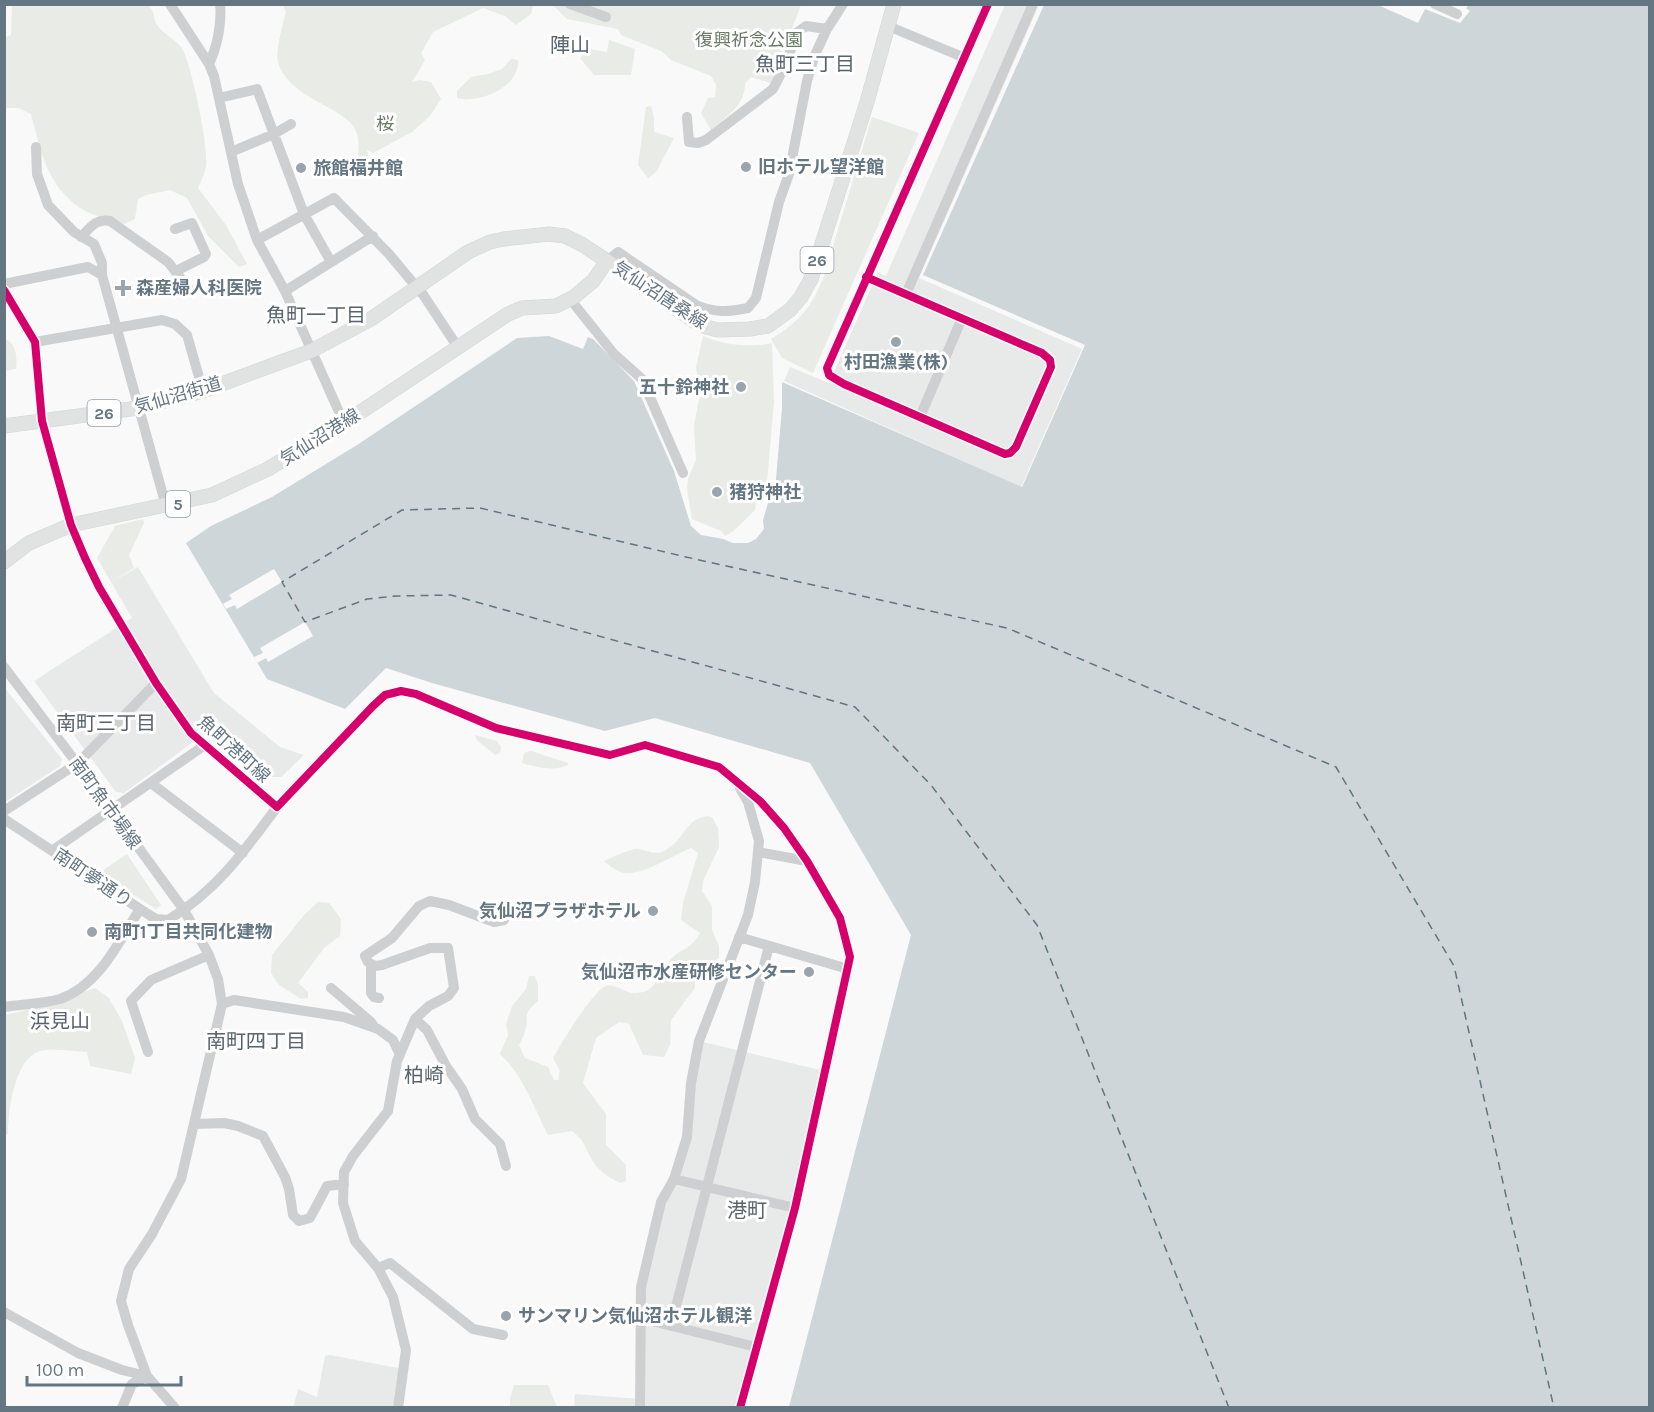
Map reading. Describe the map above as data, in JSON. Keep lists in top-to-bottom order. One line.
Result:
{"streets":{"main road":["26","気仙沼唐桑線","気仙沼街道","気仙沼港線","5"],"street":["魚町港町線","南町魚市場線","南町夢通り"]},"crossings":[["気仙沼唐桑線","気仙沼街道"],["気仙沼唐桑線","気仙沼港線"],["気仙沼街道","魚町港町線"],["気仙沼港線","魚町港町線"],["南町魚市場線","南町夢通り"]],"districts":["陣山","魚町三丁目","魚町一丁目","南町三丁目","浜見山","南町四丁目","柏崎","港町"],"parks":["復興祈念公園","桜"],"places":{"other":["旧ホテル望洋館","旅館福井館","村田漁業(株)","五十鈴神社","猪狩神社","気仙沼プラザホテル","南町1丁目共同化建物","気仙沼市水産研修センター","サンマリン気仙沼ホテル観洋"],"health":["森産婦人科医院"]},"scale_bar":"100 m"}
